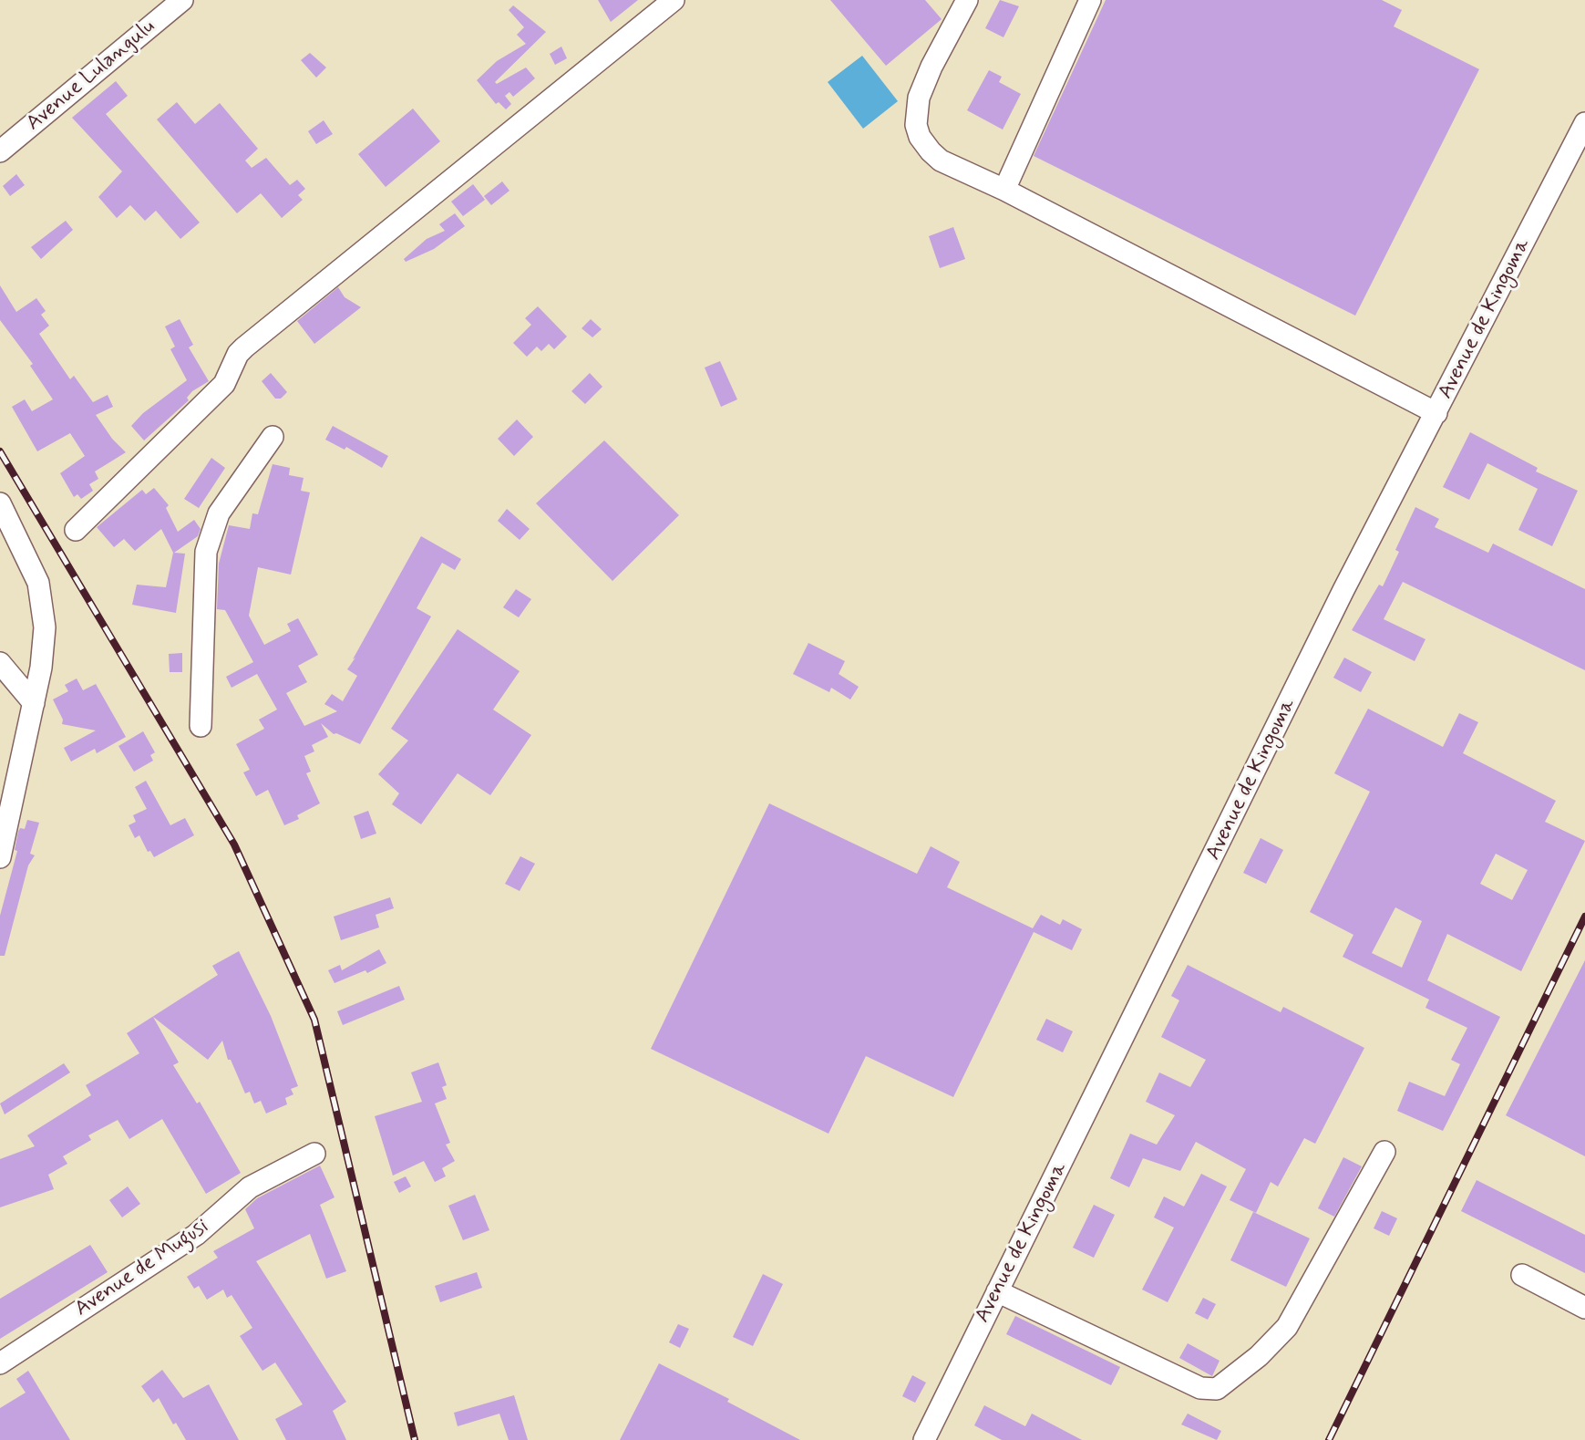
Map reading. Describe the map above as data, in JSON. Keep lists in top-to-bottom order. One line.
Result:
{"streets":{"street":["Avenue Lulangulu","Avenue de Kingoma","Avenue de Mugusi"]}}
